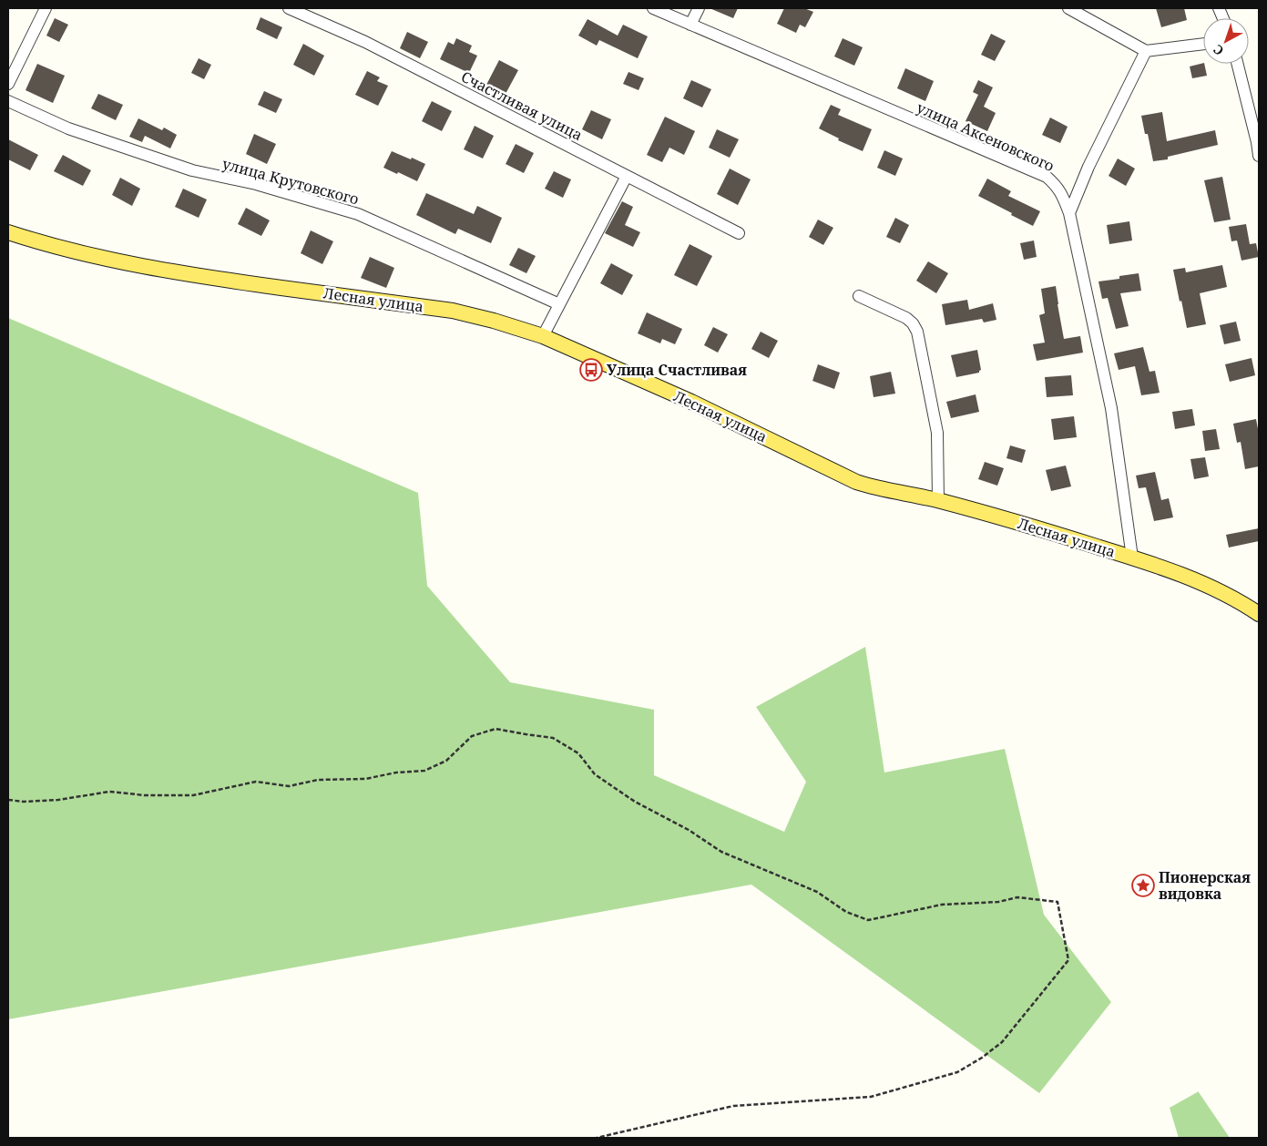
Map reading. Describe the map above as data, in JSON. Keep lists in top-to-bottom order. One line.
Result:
{"streets":{"main road":["Лесная улица"],"street":["Счастливая улица","улица Аксеновского","улица Крутовского"]},"crossings":[["улица Аксеновского","Лесная улица"]],"places":{"bus stop":["Улица Счастливая"],"place":["Пионерская видовка"]},"north":"bottom left"}
